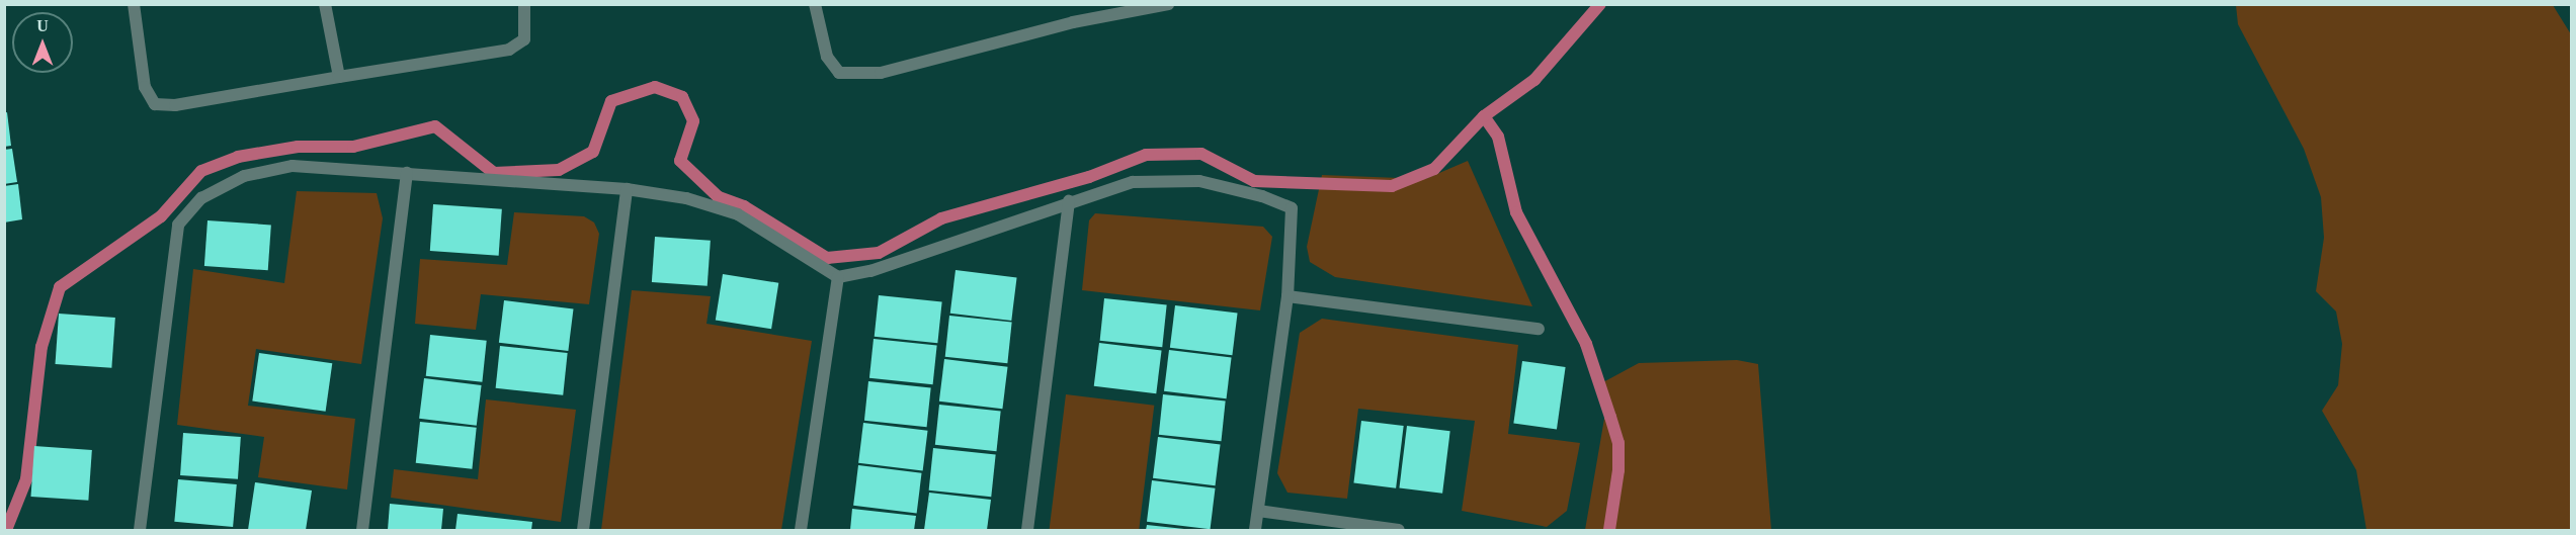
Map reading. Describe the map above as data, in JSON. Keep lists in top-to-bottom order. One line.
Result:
{"north":"top"}
